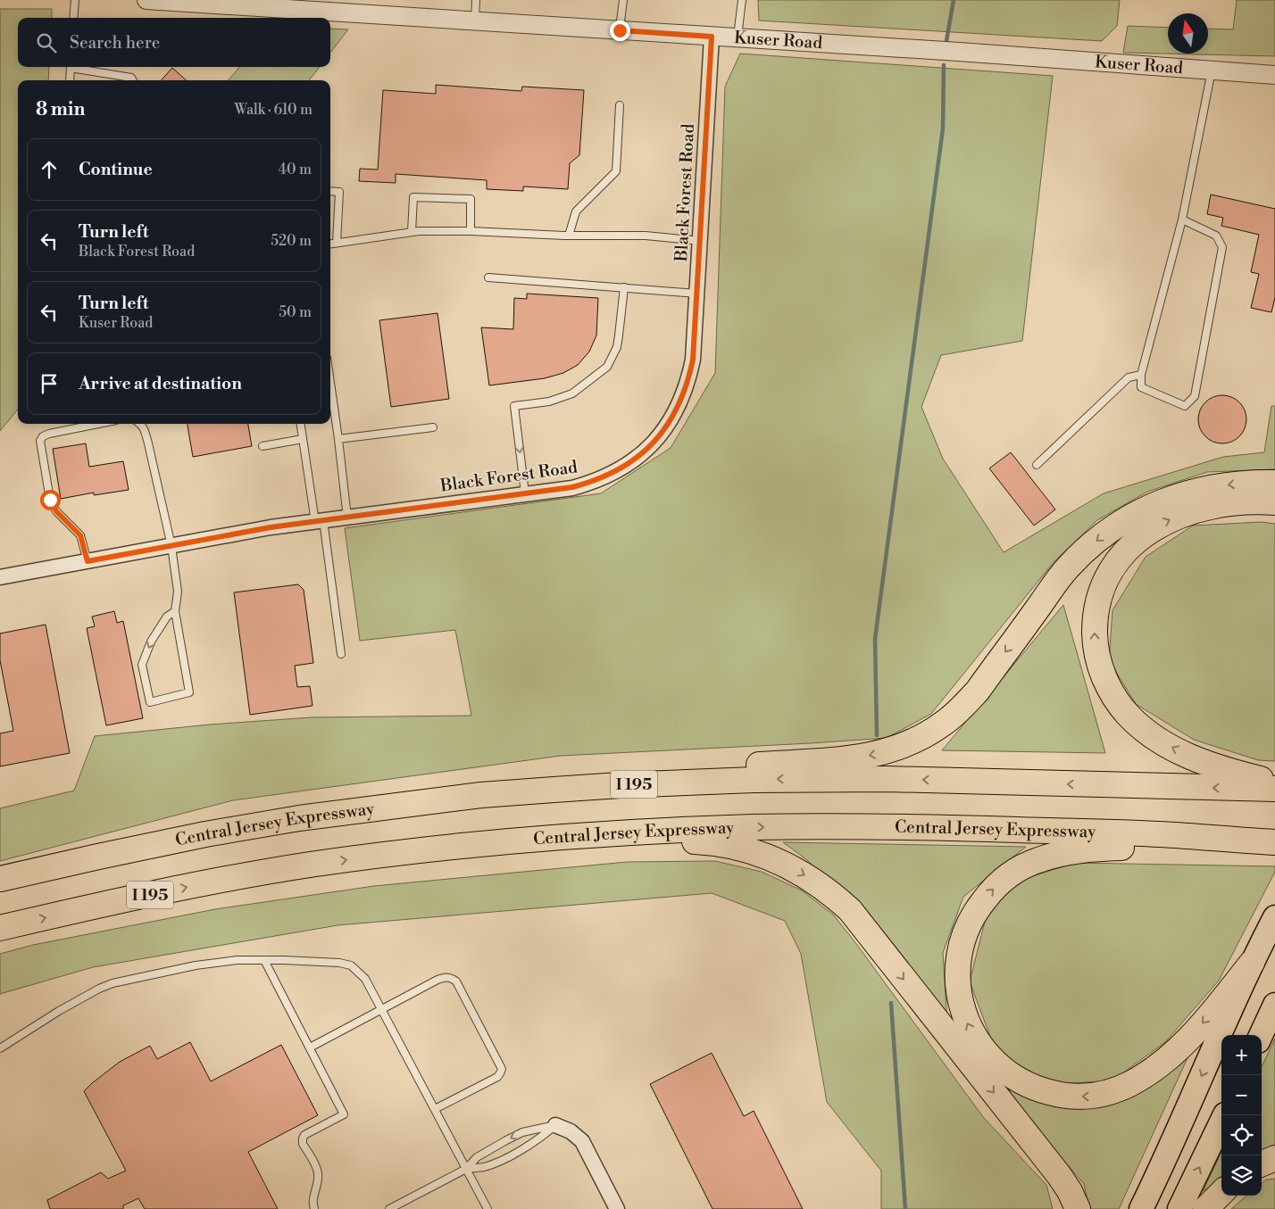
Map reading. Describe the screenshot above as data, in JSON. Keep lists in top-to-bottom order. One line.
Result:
{"streets":{"highway":["I 195","Central Jersey Expressway"],"street":["Kuser Road","Black Forest Road"]},"crossings":[["Kuser Road","Black Forest Road"]],"north":"top","page":{"search":"Search here","heading":["8 min","Walk · 610 m"],"list":[["Continue","40 m"],["Turn left","Black Forest Road","520 m"],["Turn left","Kuser Road","50 m"],"Arrive at destination"],"map_buttons":["+","−"]}}
